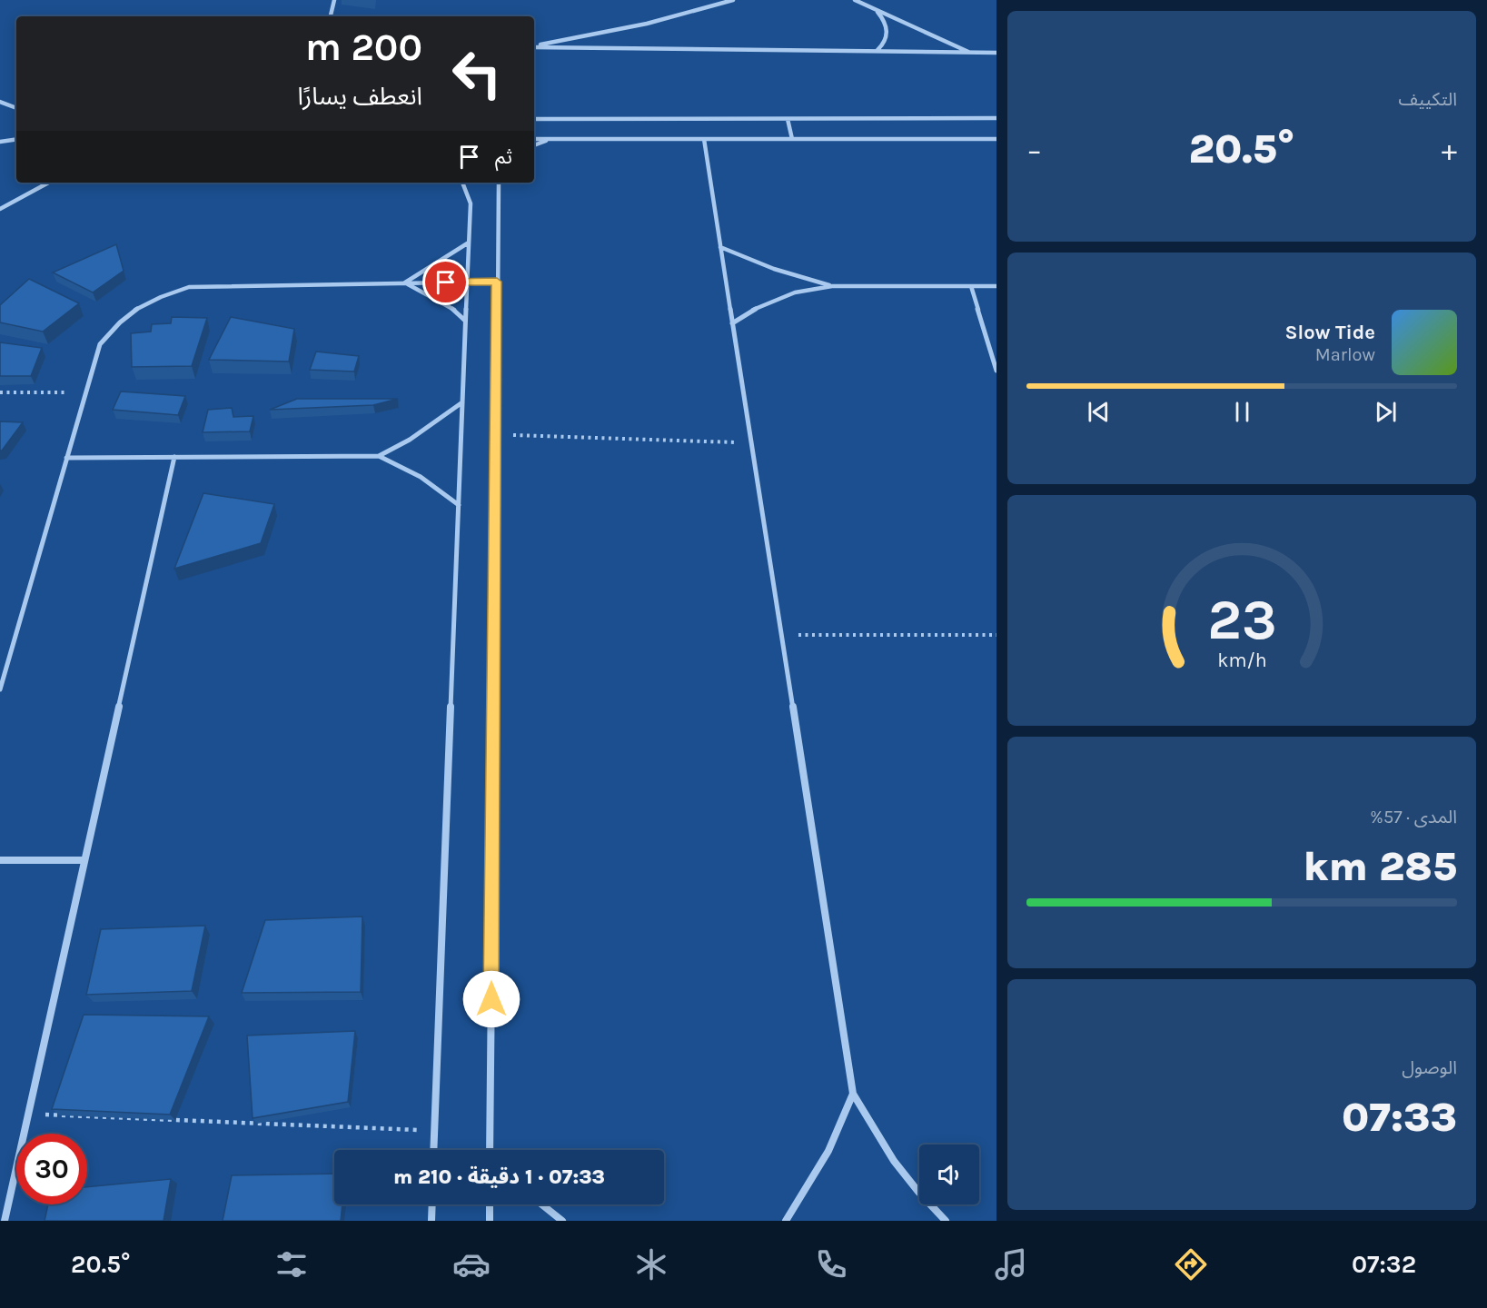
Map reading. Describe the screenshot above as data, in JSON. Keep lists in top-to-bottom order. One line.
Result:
{"page":{"tile":["التكييف",["المدى · 57%","285 km"],["الوصول","07:33"]],"turn":["200 m","انعطف يسارًا"],"heat":["−","20.5°","+"],"then":"ثم","song":["Slow Tide","Marlow"],"limit":"30","trip":"07:33 · 1 دقيقة · 210 m","tabs":["07:32","20.5°"],"gauge":["23","km/h"]}}
